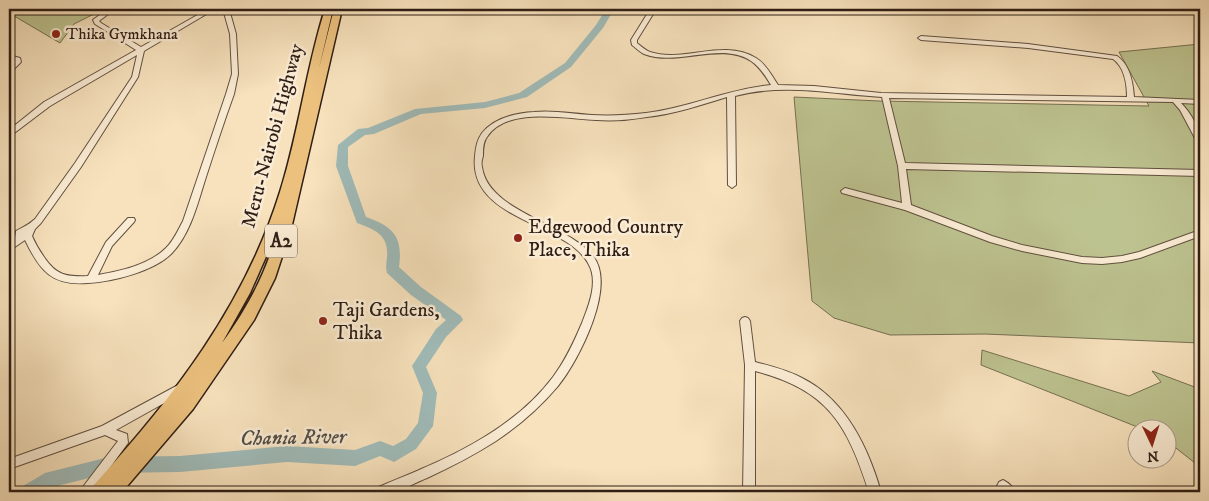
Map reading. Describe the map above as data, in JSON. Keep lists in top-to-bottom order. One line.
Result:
{"streets":{"highway":["Meru-Nairobi Highway","A2"]},"water":["Chania River"],"places":["Thika Gymkhana","Edgewood Country Place, Thika","Taji Gardens, Thika"],"north":"bottom"}
